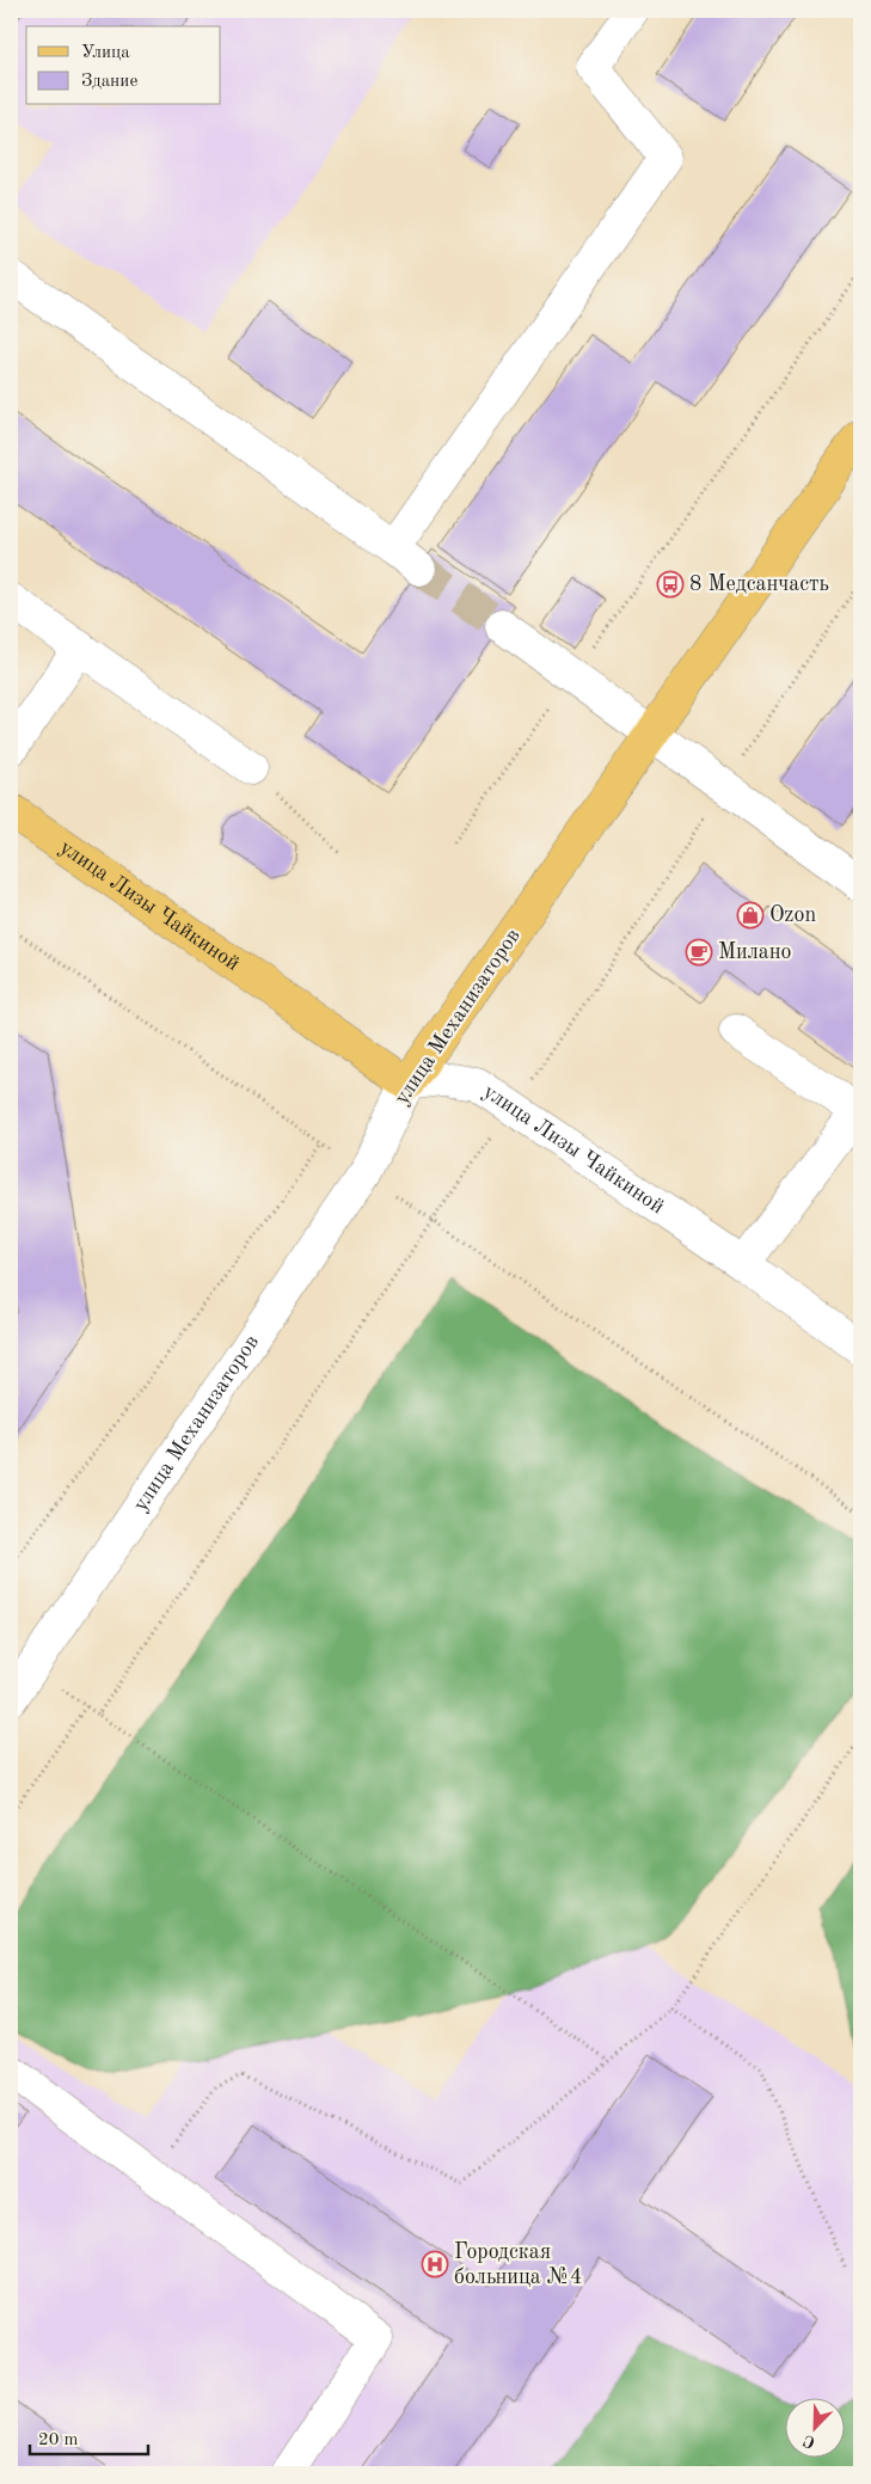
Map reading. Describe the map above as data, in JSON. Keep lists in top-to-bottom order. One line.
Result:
{"streets":{"main road":["улица Лизы Чайкиной","улица Механизаторов"]},"crossings":[["улица Лизы Чайкиной","улица Механизаторов"]],"places":{"bus stop":["8 Медсанчасть"],"shop":["Ozon"],"cafe":["Милано"],"hospital":["Городская больница №4"]},"legend":["Улица","Здание"],"scale_bar":"20 m","north":"bottom left"}
